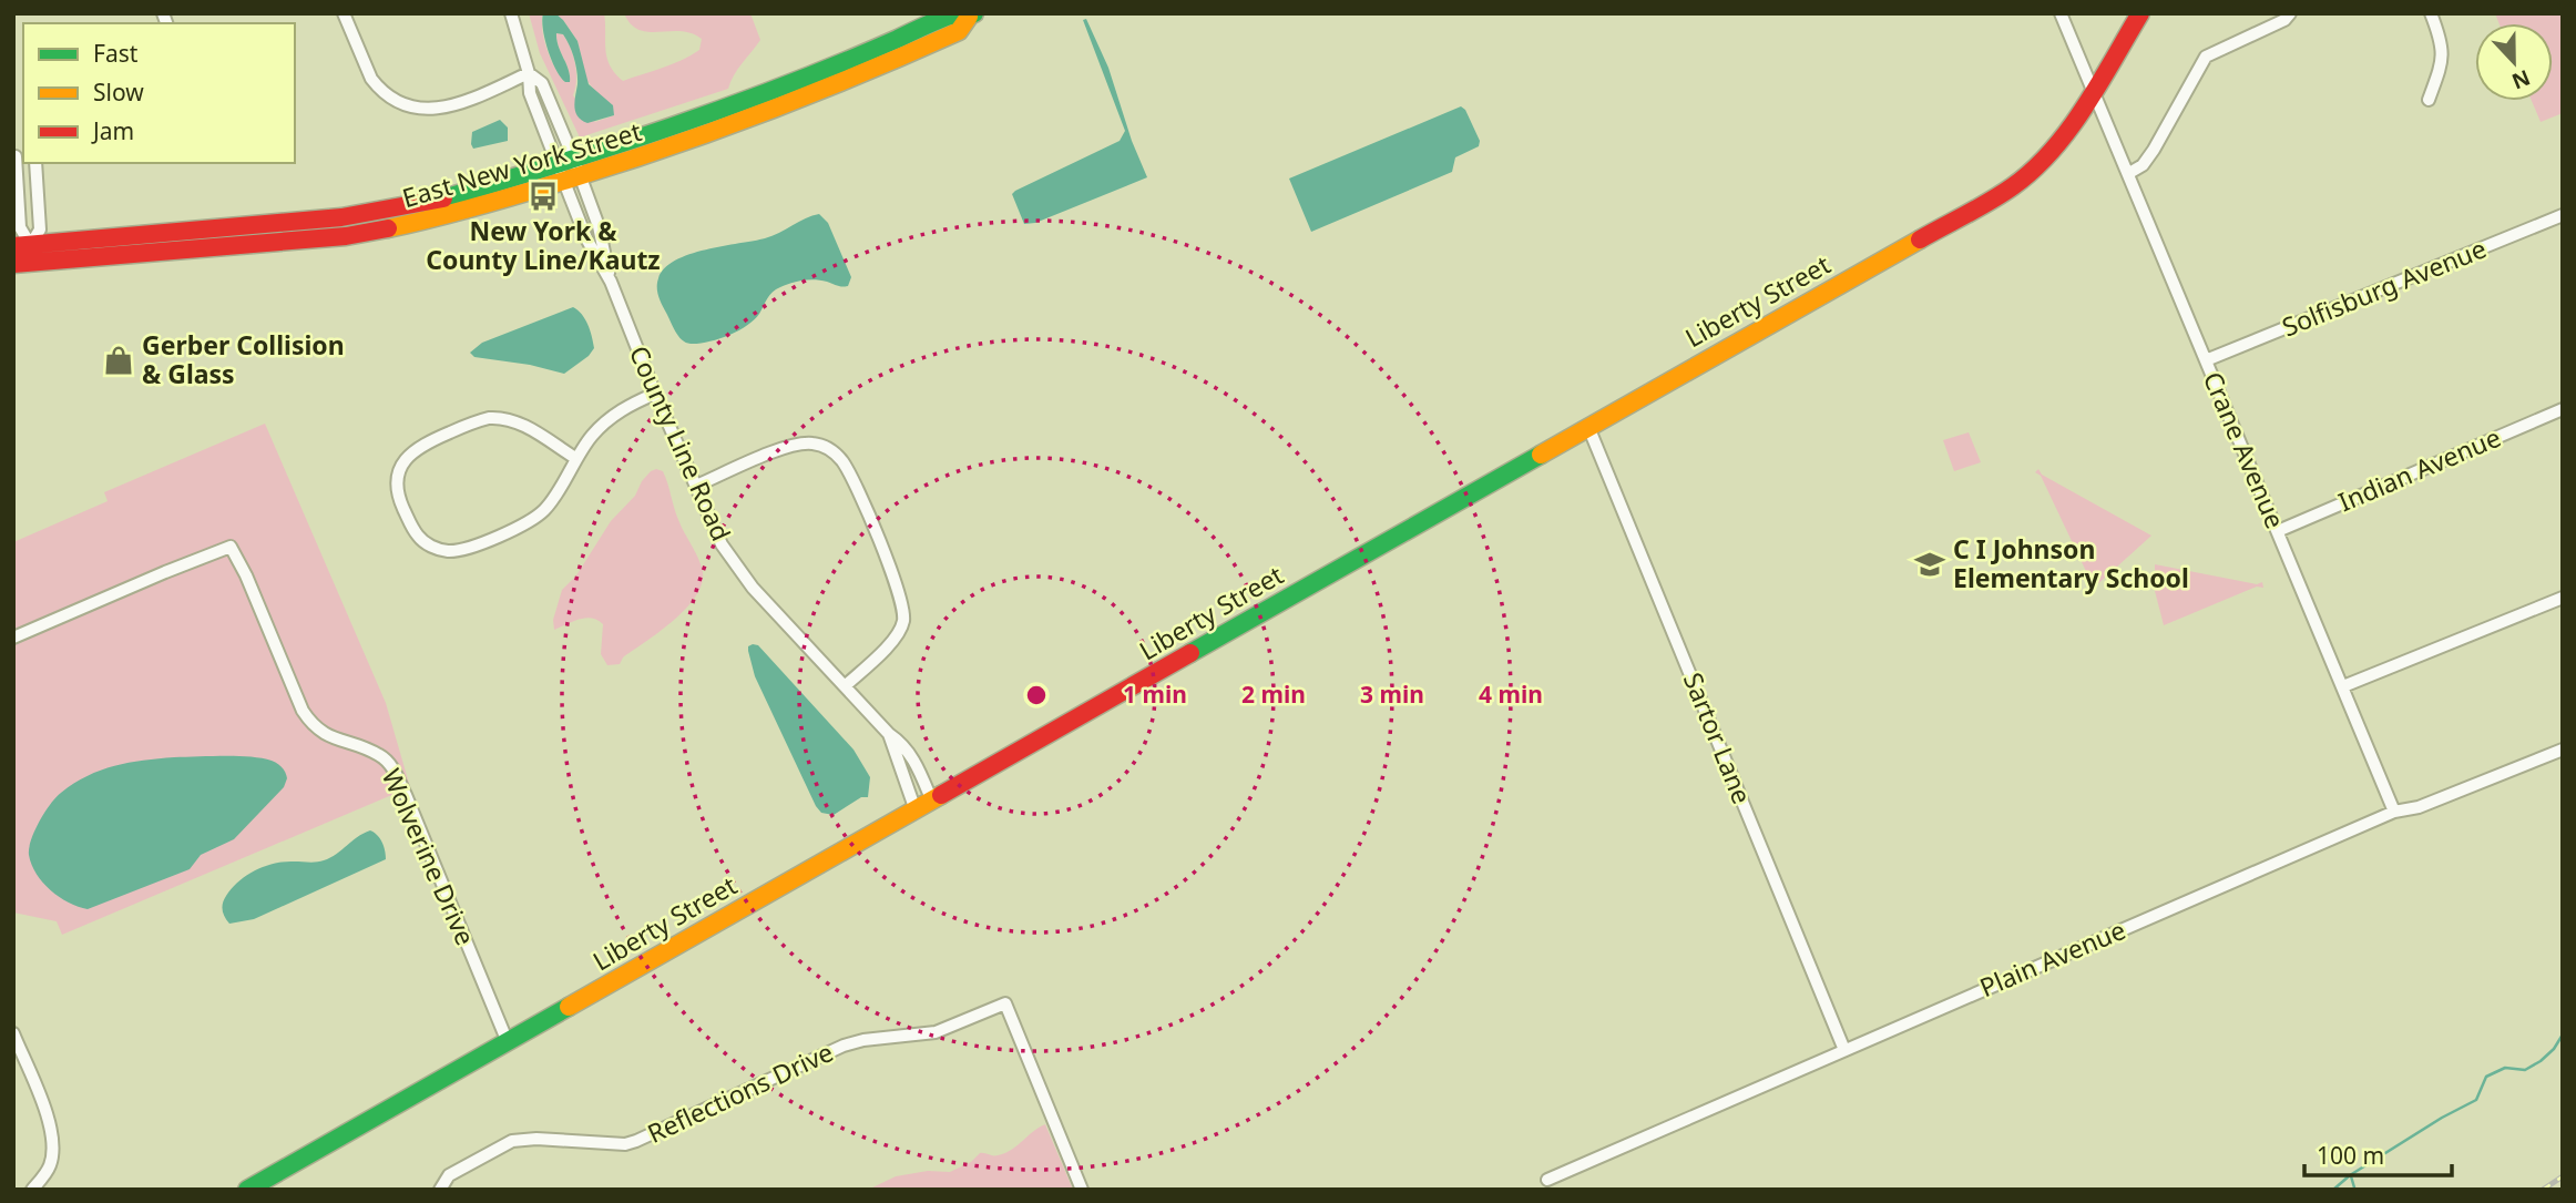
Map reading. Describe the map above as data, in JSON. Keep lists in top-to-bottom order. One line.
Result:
{"streets":{"street":["East New York Street","Solfisburg Avenue","Liberty Street","County Line Road","Crane Avenue","Indian Avenue","Sartor Lane","Wolverine Drive","Plain Avenue","Reflections Drive"]},"crossings":[["East New York Street","County Line Road"],["Solfisburg Avenue","Crane Avenue"],["Liberty Street","County Line Road"],["Liberty Street","Crane Avenue"],["Liberty Street","Sartor Lane"],["Liberty Street","Wolverine Drive"],["Crane Avenue","Indian Avenue"],["Crane Avenue","Plain Avenue"],["Sartor Lane","Plain Avenue"]],"places":{"bus stop":["New York & County Line/Kautz"],"shop":["Gerber Collision & Glass"],"school or university":["C I Johnson Elementary School"]},"legend":["Fast","Slow","Jam"],"scale_bar":"100 m","north":"bottom","rings":["1 min","2 min","3 min","4 min"]}
